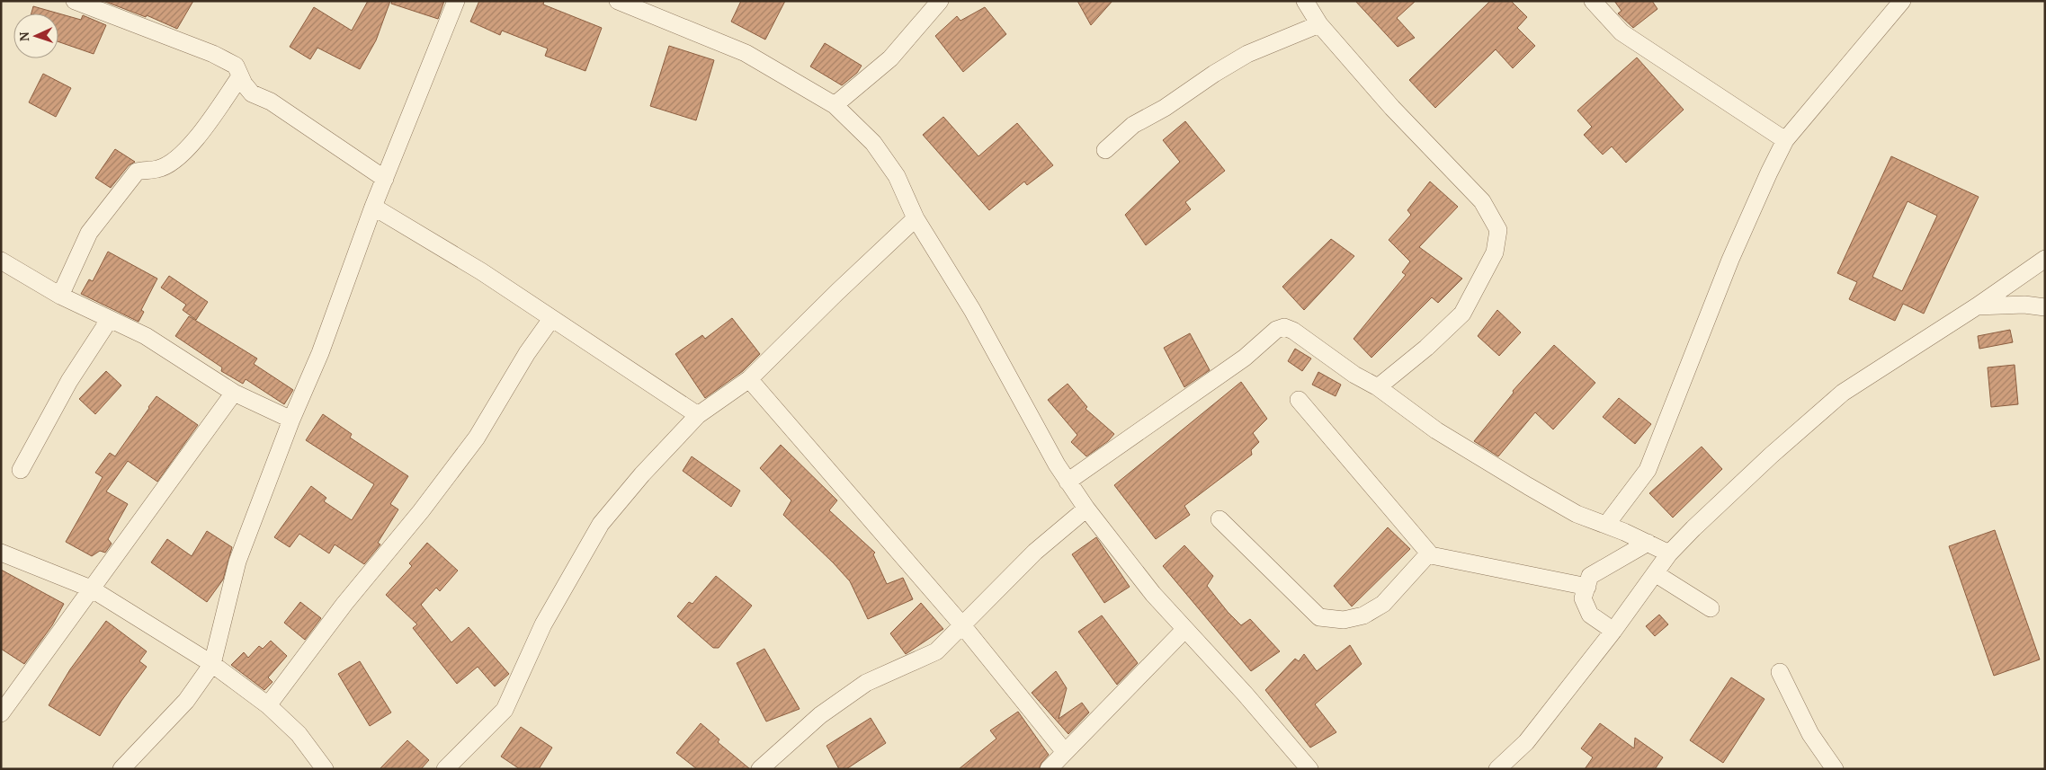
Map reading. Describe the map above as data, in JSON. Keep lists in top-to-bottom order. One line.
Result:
{"north":"left"}
